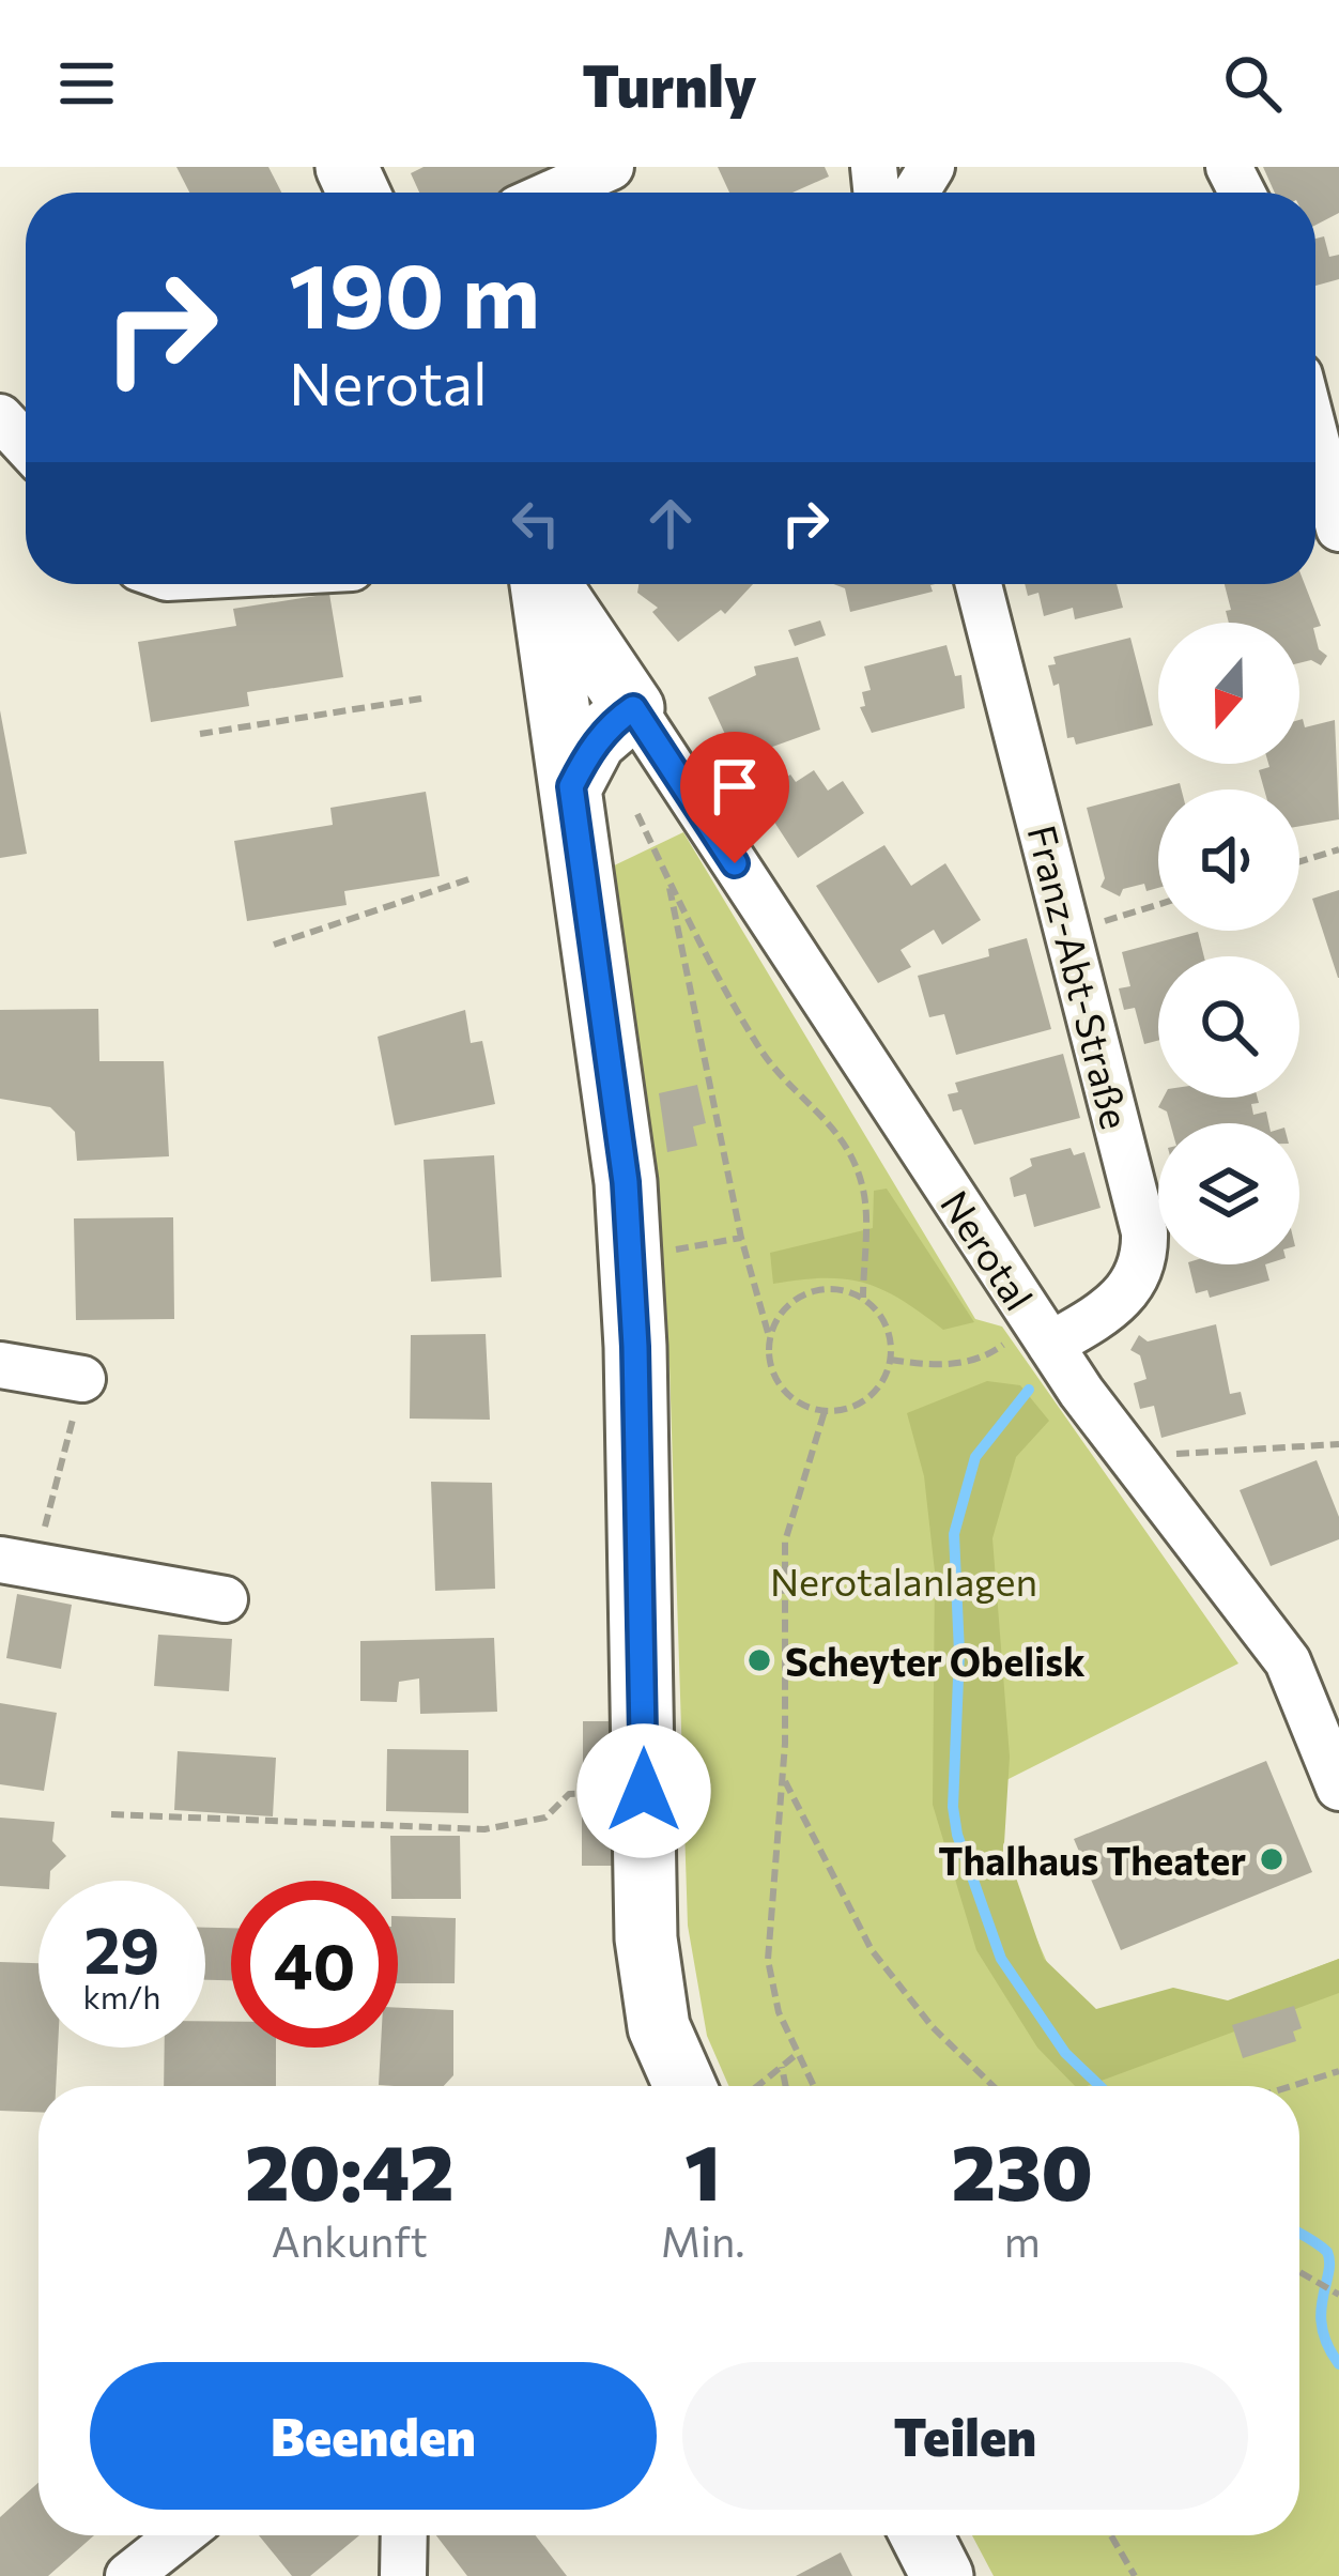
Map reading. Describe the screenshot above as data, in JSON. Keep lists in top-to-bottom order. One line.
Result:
{"streets":{"street":["Franz-Abt-Straße","Nerotal"]},"crossings":[["Franz-Abt-Straße","Nerotal"]],"parks":["Nerotalanlagen"],"places":["Scheyter Obelisk","Thalhaus Theater"],"north":"bottom","page":{"header":"Turnly","turn":["190 m","Nerotal"],"speed":"29 km/h","limit":"40","eta":["20:42","Ankunft","1","Min.","230","m"],"buttons":["Beenden","Teilen"]}}
